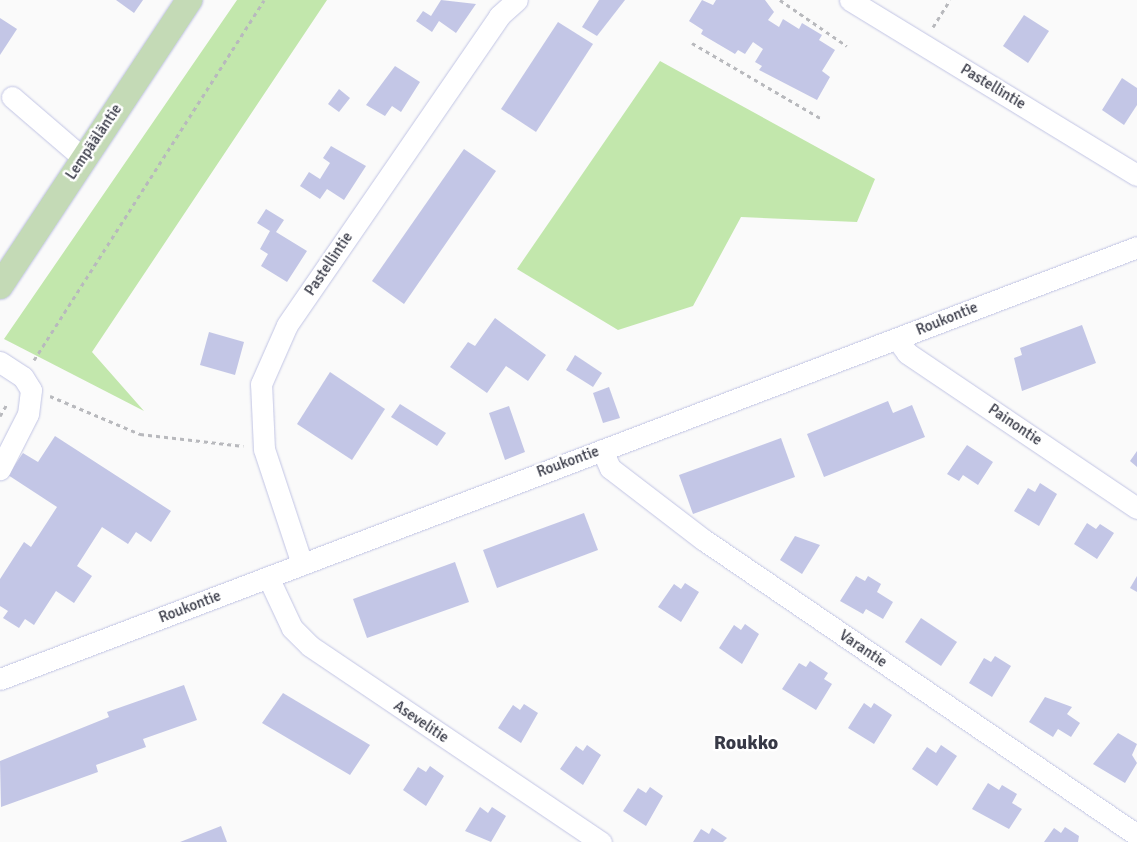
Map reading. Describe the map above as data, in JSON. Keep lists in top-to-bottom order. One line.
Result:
{"streets":{"main road":["Lempääläntie"],"street":["Pastellintie","Roukontie","Painontie","Varantie","Asevelitie"]},"crossings":[["Pastellintie","Roukontie"],["Roukontie","Painontie"],["Roukontie","Varantie"],["Roukontie","Asevelitie"]],"districts":["Roukko"]}
